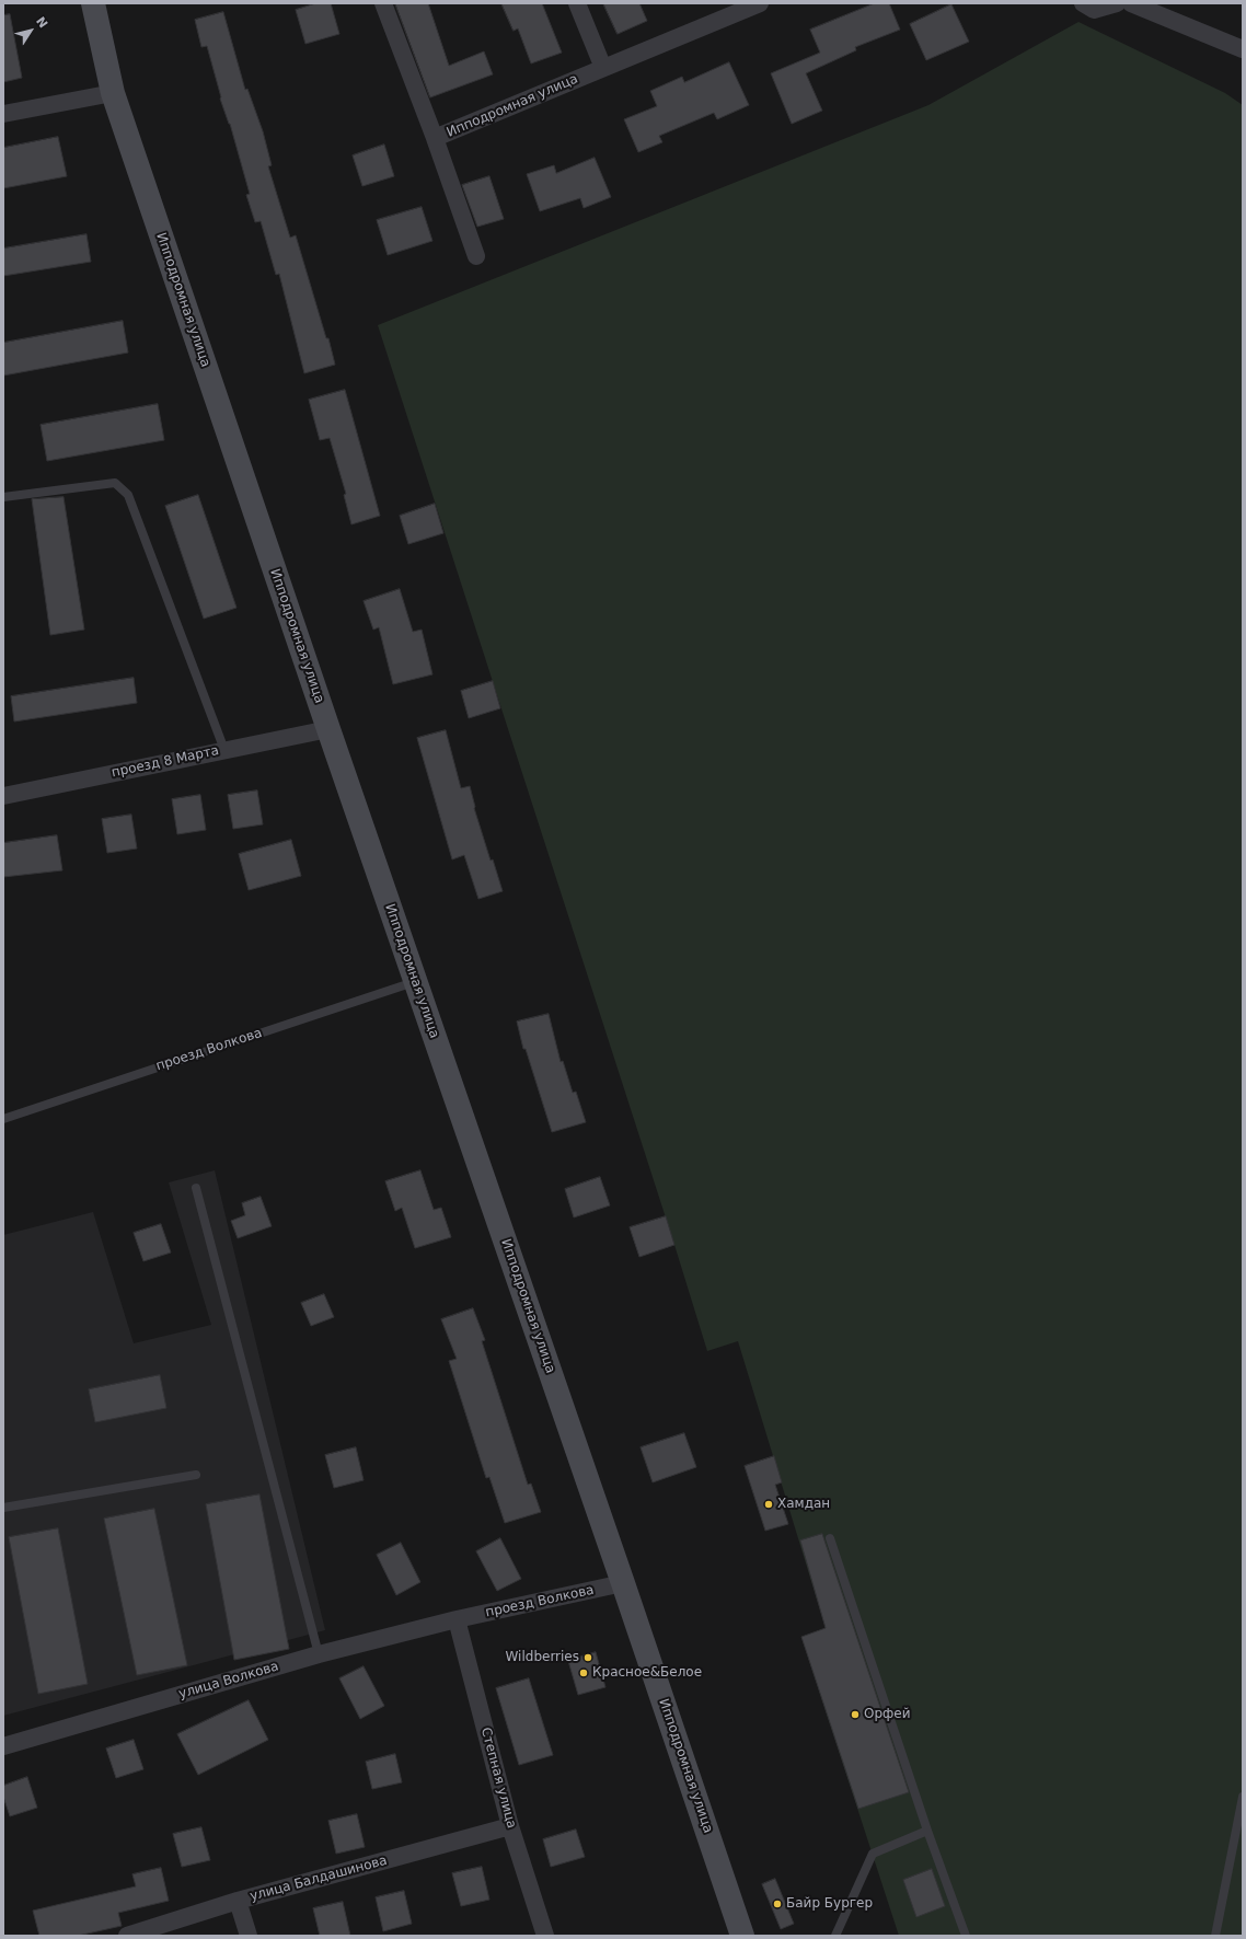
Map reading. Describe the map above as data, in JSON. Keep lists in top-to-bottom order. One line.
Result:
{"streets":{"main road":["Ипподромная улица"],"street":["проезд 8 Марта","проезд Волкова","улица Волкова","Степная улица","улица Балдашинова"]},"crossings":[["Ипподромная улица","проезд 8 Марта"],["Ипподромная улица","проезд Волкова"],["проезд Волкова","улица Волкова"],["проезд Волкова","Степная улица"],["улица Волкова","Степная улица"],["Степная улица","улица Балдашинова"]],"places":["Хамдан","Wildberries","Красное&Белое","Орфей","Байр Бургер"],"north":"top right"}
